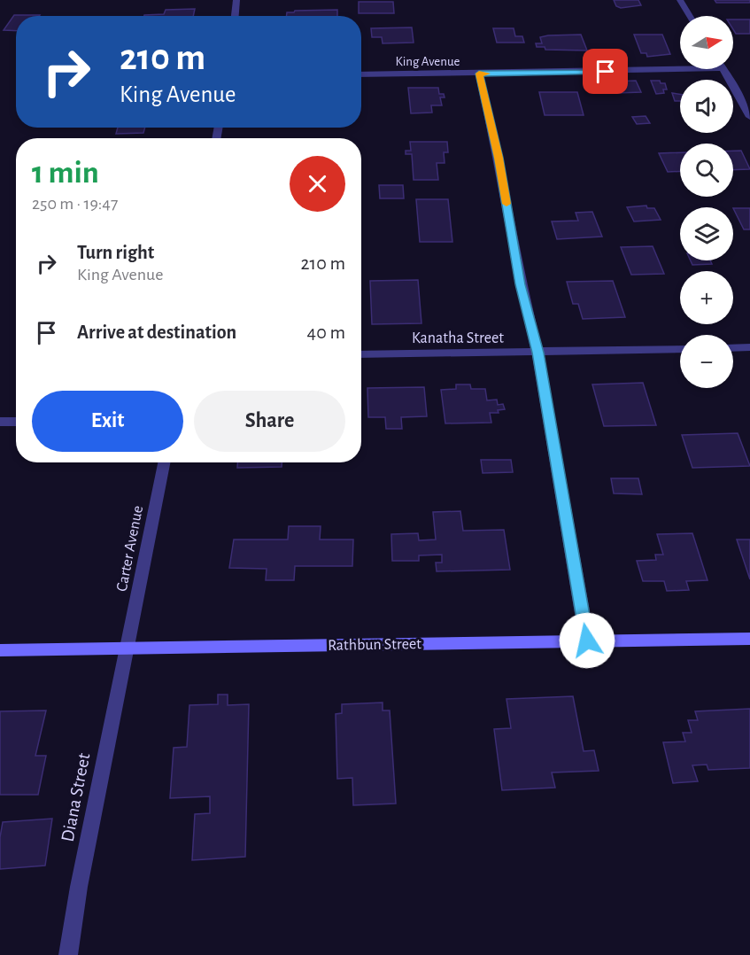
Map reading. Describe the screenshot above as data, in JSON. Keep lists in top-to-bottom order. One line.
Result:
{"streets":{"street":["King Avenue","Kanatha Street","Carter Avenue","Rathbun Street","Diana Street"]},"crossings":[["Carter Avenue","Rathbun Street"],["Carter Avenue","Diana Street"],["Rathbun Street","Diana Street"]],"north":"right","page":{"map_buttons":["+","−"],"turn":["210 m","King Avenue"],"heading":["1 min","250 m · 19:47"],"list":[{"name":"Turn right","note":"King Avenue","value":"210 m"},{"name":"Arrive at destination","value":"40 m"}],"buttons":["Exit","Share"]}}
